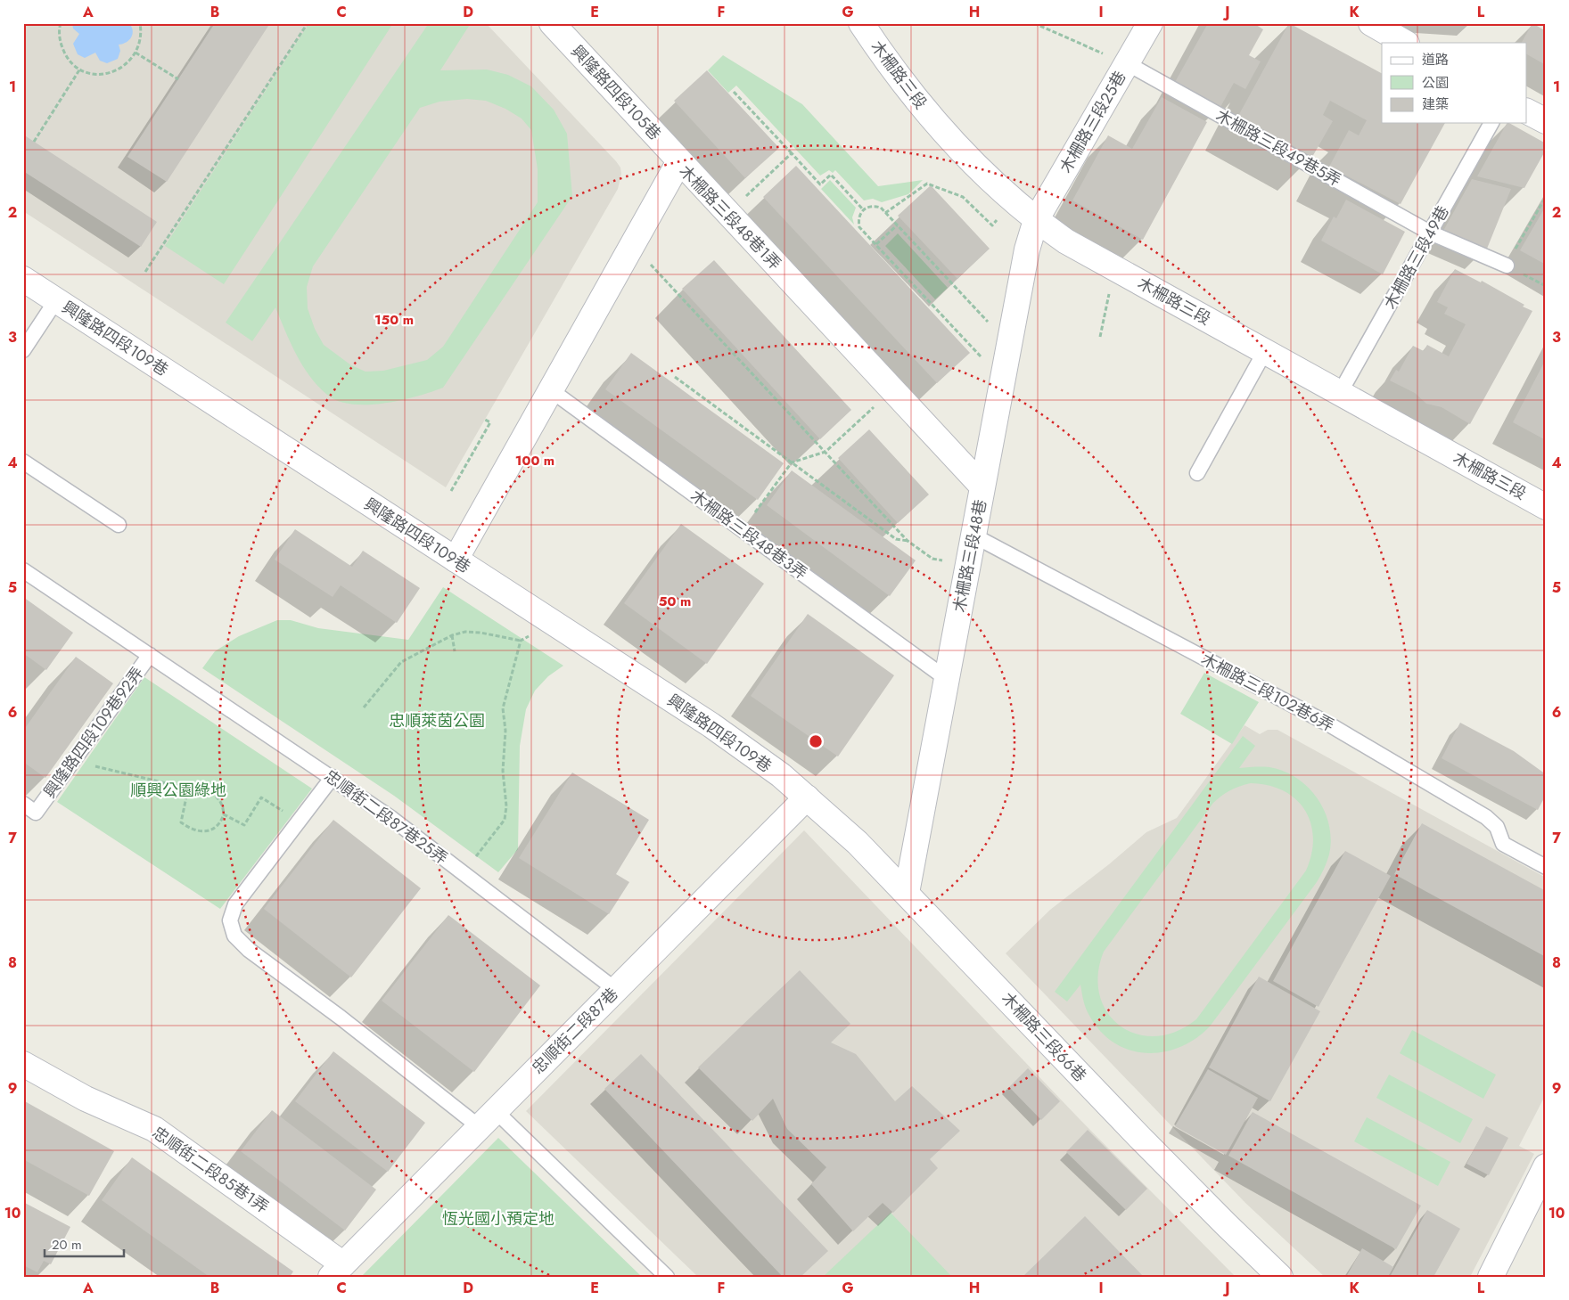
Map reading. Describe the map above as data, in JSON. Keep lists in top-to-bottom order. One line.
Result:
{"streets":{"street":["木柵路三段","興隆路四段105巷","木柵路三段25巷","木柵路三段48巷1弄","興隆路四段109巷","木柵路三段48巷","忠順街二段87巷","木柵路三段66巷","忠順街二段85巷1弄"],"lane":["木柵路三段49巷5弄","木柵路三段49巷","木柵路三段48巷3弄","木柵路三段102巷6弄","興隆路四段109巷92弄","忠順街二段87巷25弄"]},"crossings":[["木柵路三段","木柵路三段25巷"],["木柵路三段","木柵路三段49巷"],["木柵路三段","木柵路三段48巷"],["興隆路四段105巷","木柵路三段48巷1弄"],["木柵路三段25巷","木柵路三段49巷5弄"],["木柵路三段25巷","木柵路三段48巷"],["木柵路三段49巷5弄","木柵路三段49巷"],["木柵路三段48巷1弄","興隆路四段109巷"],["木柵路三段48巷1弄","木柵路三段48巷3弄"],["木柵路三段48巷1弄","木柵路三段48巷"],["興隆路四段109巷","忠順街二段87巷"],["興隆路四段109巷","木柵路三段66巷"],["木柵路三段48巷3弄","木柵路三段48巷"],["木柵路三段48巷","木柵路三段102巷6弄"],["木柵路三段48巷","木柵路三段66巷"],["興隆路四段109巷92弄","忠順街二段87巷25弄"],["忠順街二段87巷25弄","忠順街二段87巷"],["忠順街二段87巷","木柵路三段66巷"],["忠順街二段87巷","忠順街二段85巷1弄"]],"parks":["忠順萊茵公園","順興公園綠地","恆光國小預定地"],"legend":["道路","公園","建築"],"scale_bar":"20 m","grid":{"columns":["A","B","C","D","E","F","G","H","I","J","K","L"],"rows":["1","2","3","4","5","6","7","8","9","10"]},"rings":["150 m","100 m","50 m"]}
